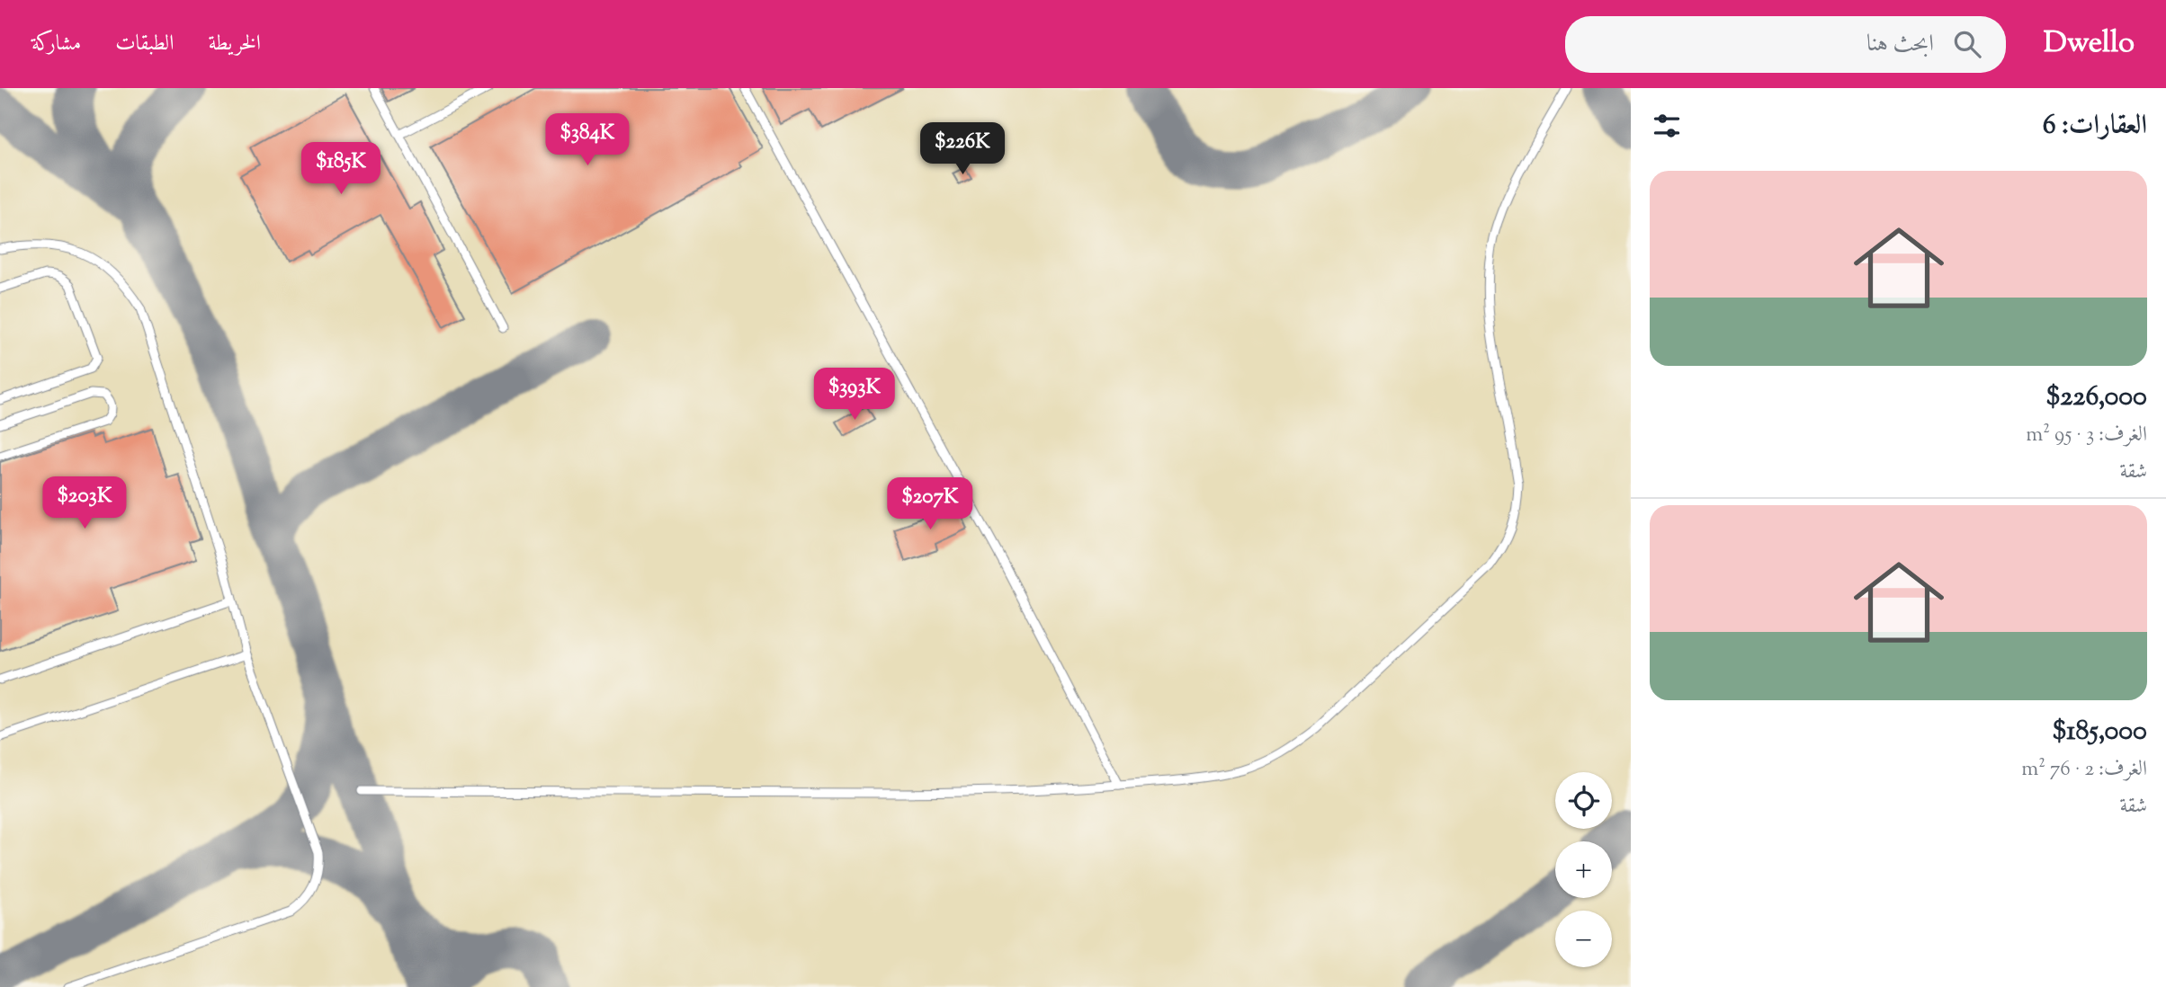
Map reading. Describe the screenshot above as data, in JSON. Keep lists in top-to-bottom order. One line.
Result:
{"page":{"header":"Dwello","search":"ابحث هنا","nav":["الخريطة","الطبقات","مشاركة"],"heading":"العقارات: 6","price":["$384K","$226K","$185K","$393K","$203K","$207K"],"list":[{"name":"$226,000","note":"الغرف: 3 · 95 m² · شقة"},{"name":"$185,000","note":"الغرف: 2 · 76 m² · شقة"}],"map_buttons":["+","−"]}}
